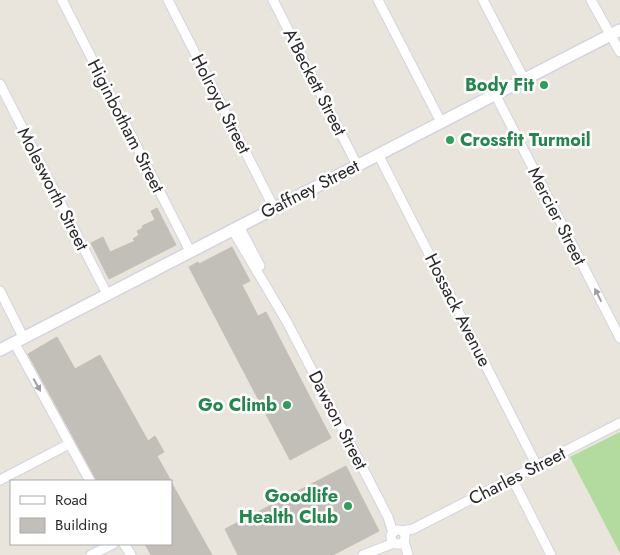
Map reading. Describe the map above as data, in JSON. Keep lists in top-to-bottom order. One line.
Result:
{"streets":{"main road":["Gaffney Street"],"street":["A'Beckett Street","Holroyd Street","Higinbotham Street","Molesworth Street","Mercier Street","Hossack Avenue","Dawson Street","Charles Street"]},"crossings":[["A'Beckett Street","Gaffney Street"],["Holroyd Street","Gaffney Street"],["Higinbotham Street","Gaffney Street"],["Molesworth Street","Gaffney Street"],["Gaffney Street","Mercier Street"],["Gaffney Street","Hossack Avenue"],["Gaffney Street","Dawson Street"],["Hossack Avenue","Charles Street"],["Dawson Street","Charles Street"]],"one_way":["Mercier Street"],"places":["Body Fit","Crossfit Turmoil","Go Climb","Goodlife Health Club"],"legend":["Road","Building"]}
